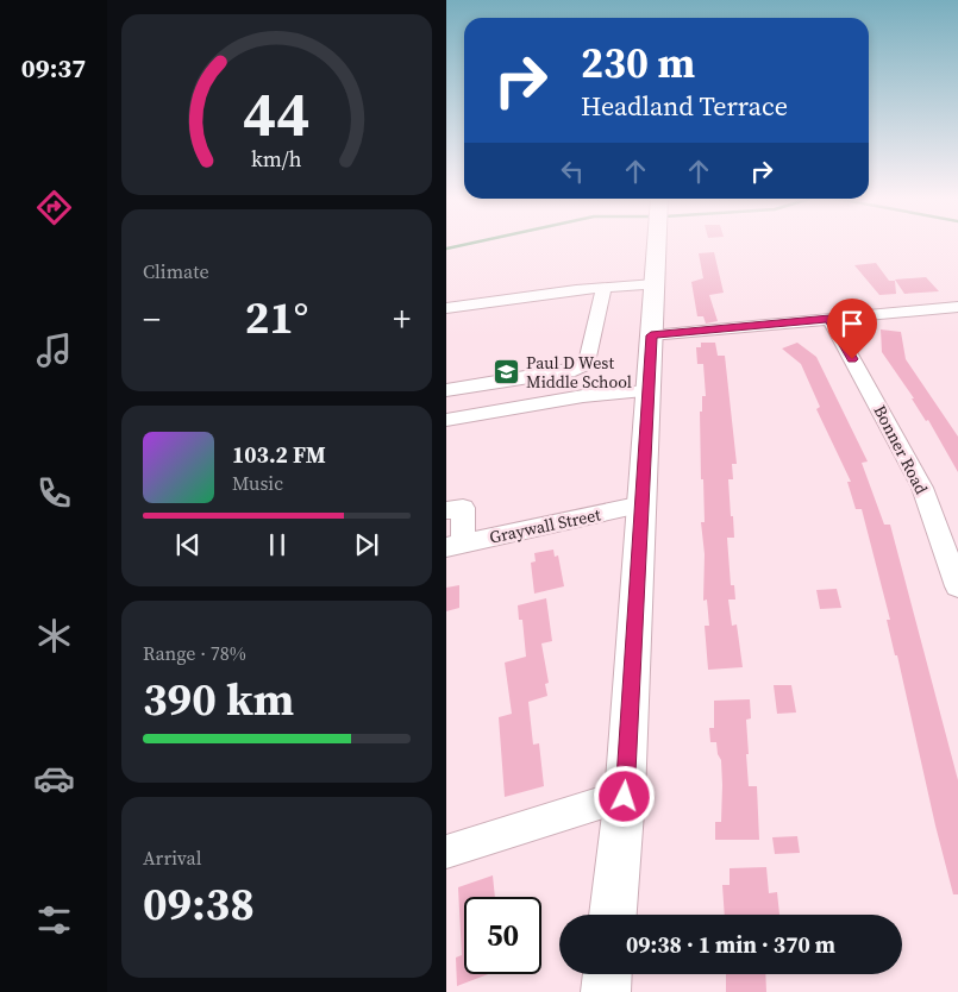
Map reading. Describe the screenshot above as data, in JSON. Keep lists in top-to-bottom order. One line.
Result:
{"streets":{"street":["Bonner Road","Graywall Street"]},"places":{"school or university":["Paul D West Middle School"]},"page":{"tabs":"09:37","turn":["230 m","Headland Terrace"],"tile":["Climate",["Range · 78%","390 km"],["Arrival","09:38"]],"heat":["−","21°","+"],"song":["103.2 FM","Music"],"limit":"50","trip":"09:38 · 1 min · 370 m","gauge":["44","km/h"]}}
